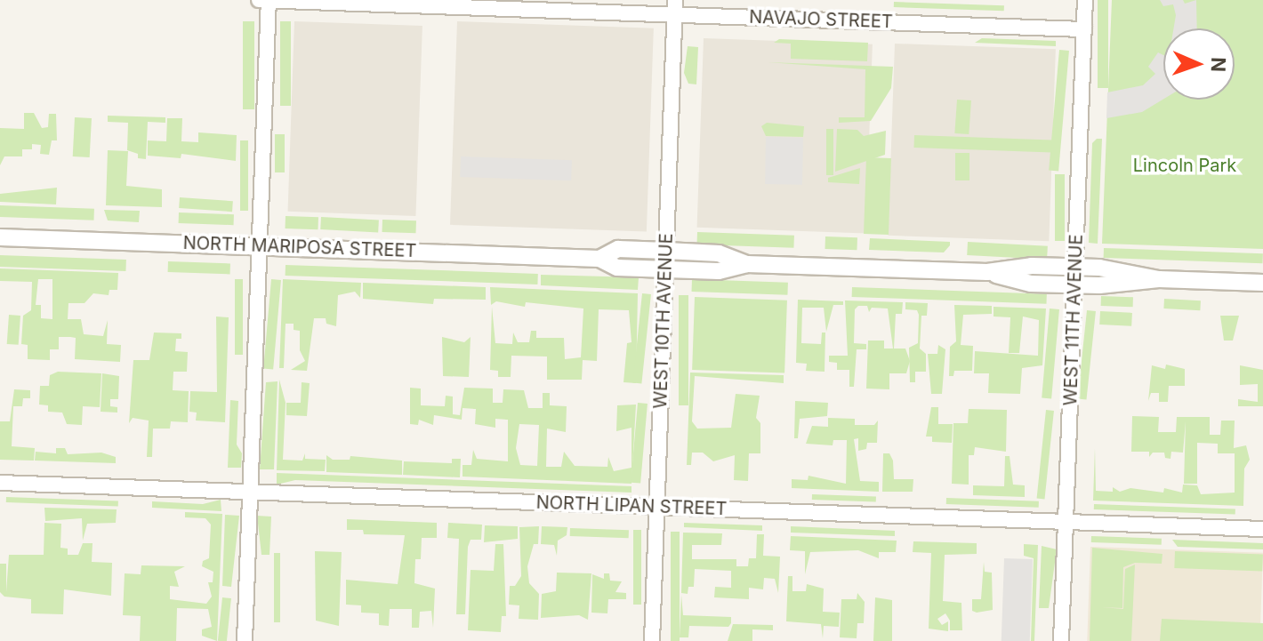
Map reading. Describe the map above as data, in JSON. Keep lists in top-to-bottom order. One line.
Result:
{"streets":{"street":["NAVAJO STREET","NORTH MARIPOSA STREET","WEST 11TH AVENUE","WEST 10TH AVENUE","NORTH LIPAN STREET"]},"crossings":[["NAVAJO STREET","WEST 11TH AVENUE"],["NAVAJO STREET","WEST 10TH AVENUE"],["NORTH MARIPOSA STREET","WEST 11TH AVENUE"],["NORTH MARIPOSA STREET","WEST 10TH AVENUE"],["WEST 11TH AVENUE","NORTH LIPAN STREET"],["WEST 10TH AVENUE","NORTH LIPAN STREET"]],"parks":["Lincoln Park"],"north":"right"}
